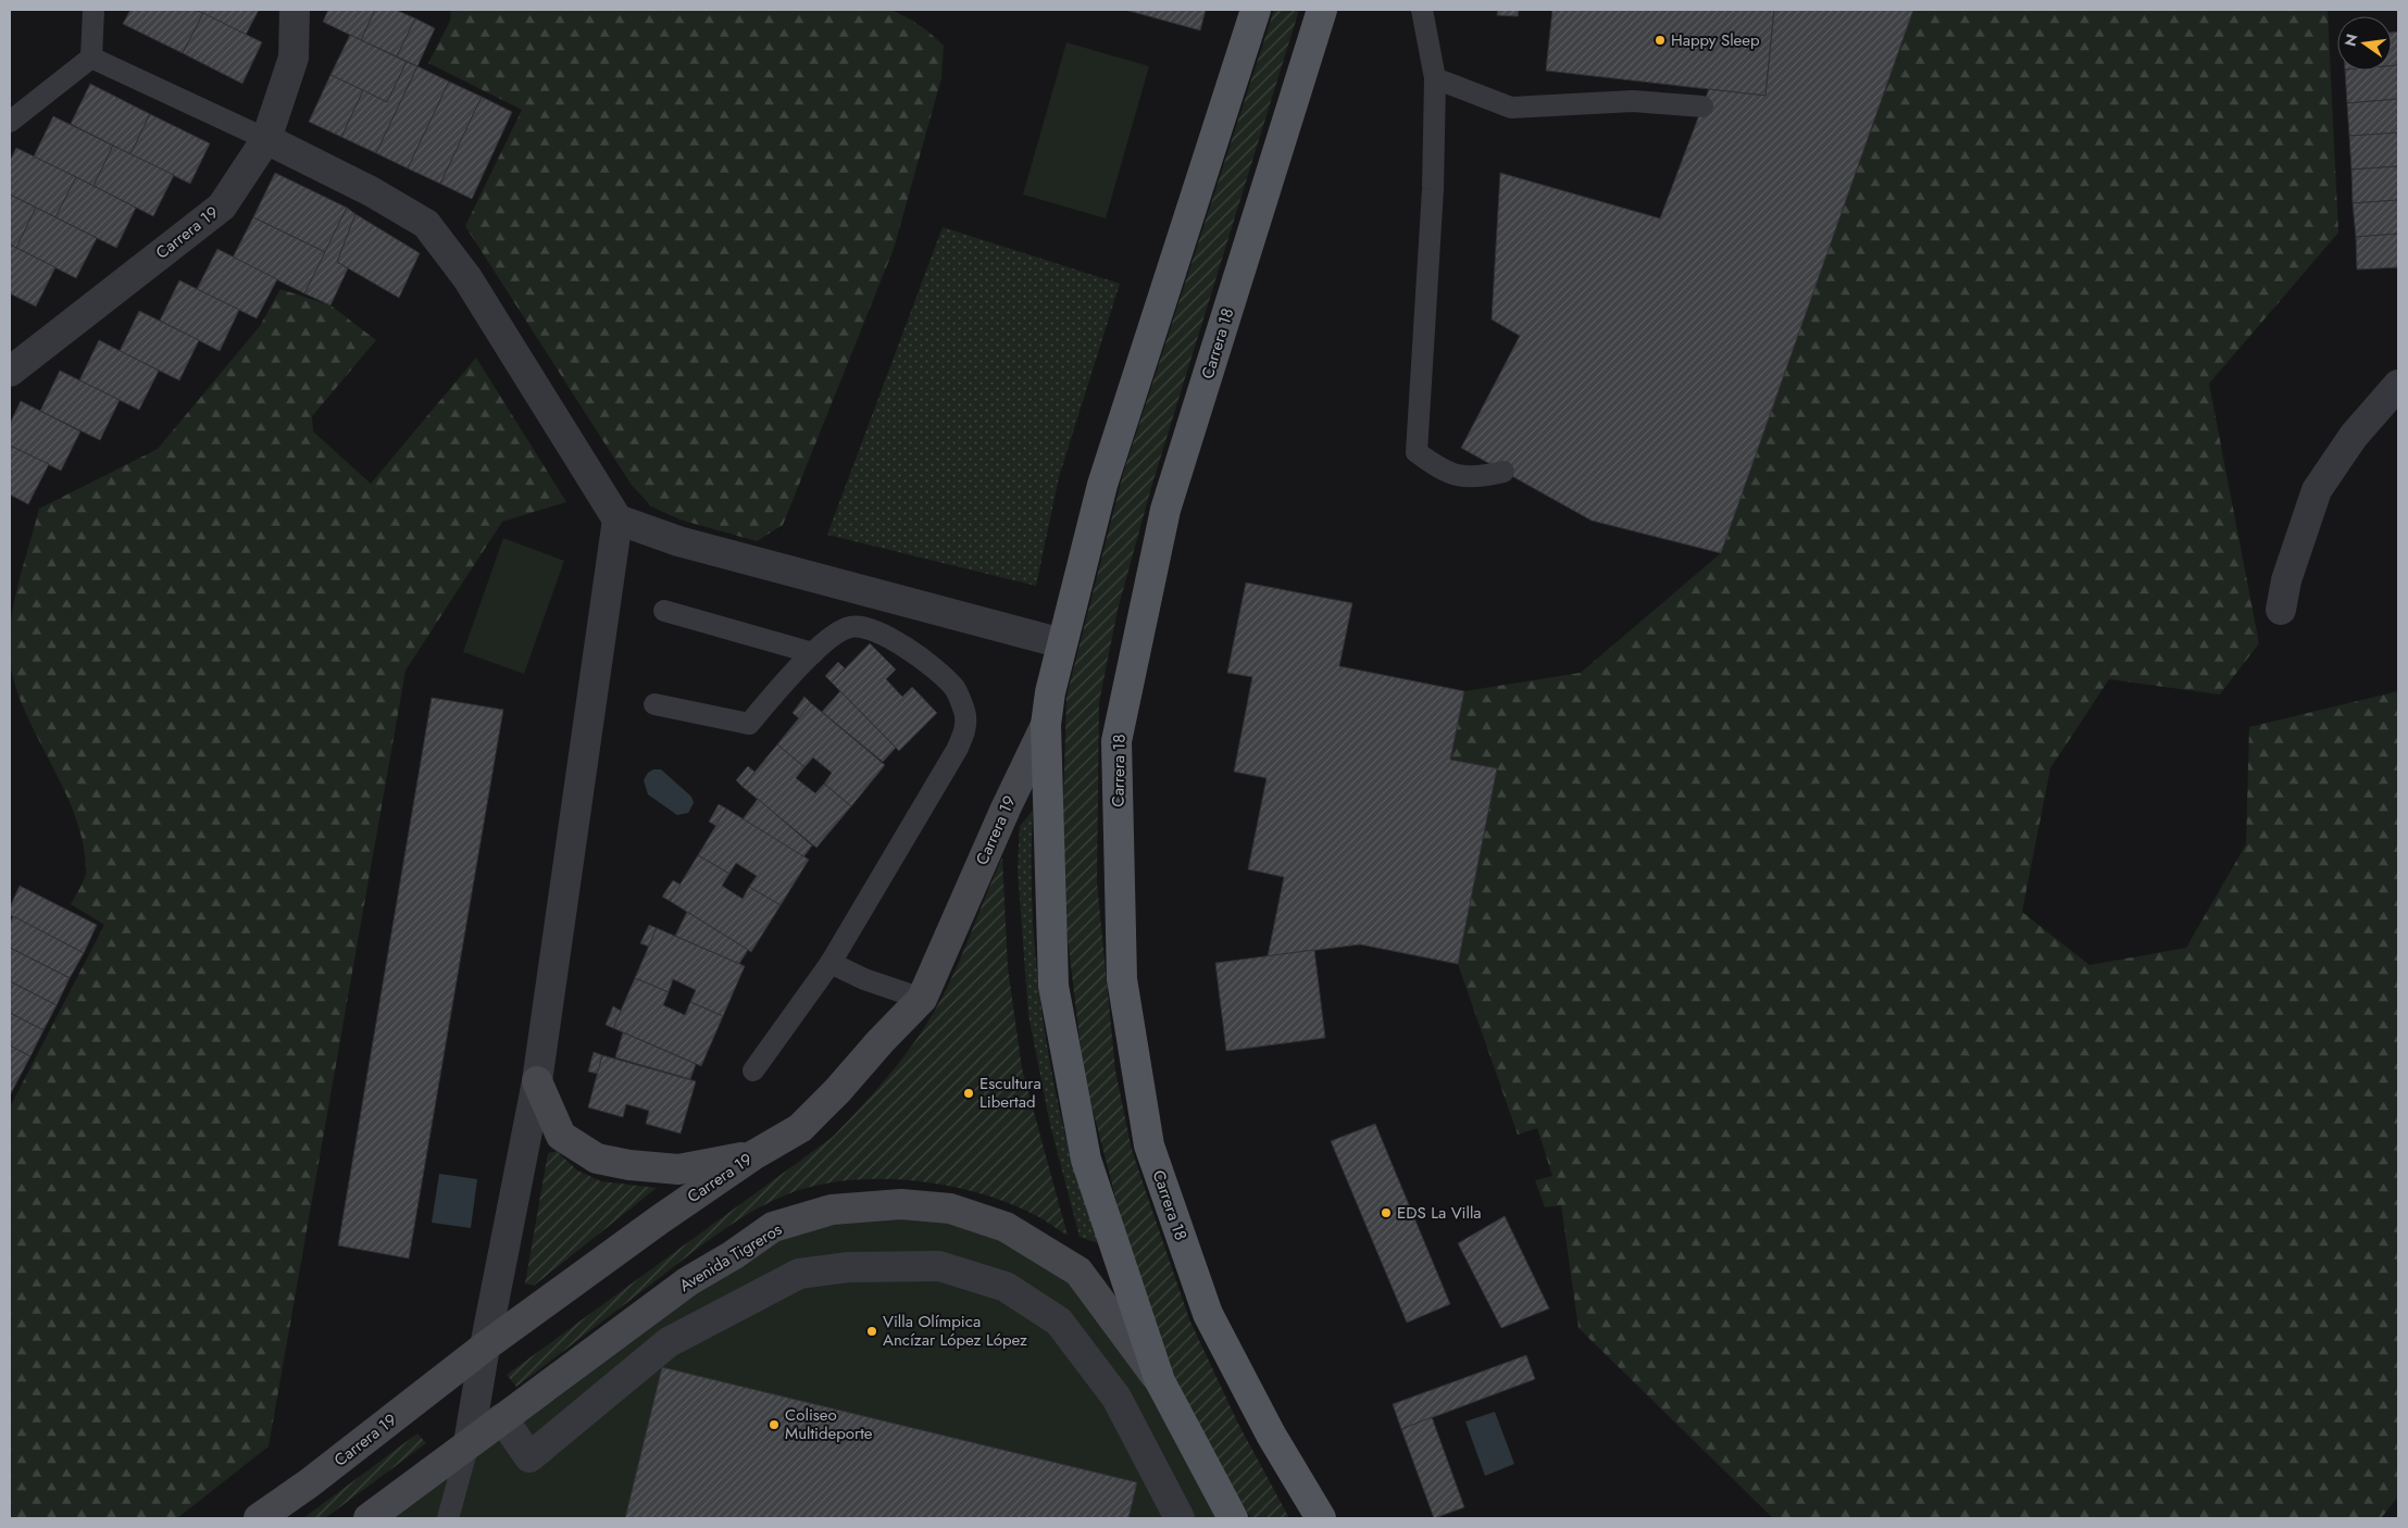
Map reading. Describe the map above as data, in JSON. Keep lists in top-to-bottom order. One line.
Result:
{"streets":{"main road":["Carrera 18"],"street":["Carrera 19","Avenida Tigreros"]},"places":["Happy Sleep","Escultura Libertad","EDS La Villa","Villa Olímpica Ancízar López López","Coliseo Multideporte"],"north":"left"}
